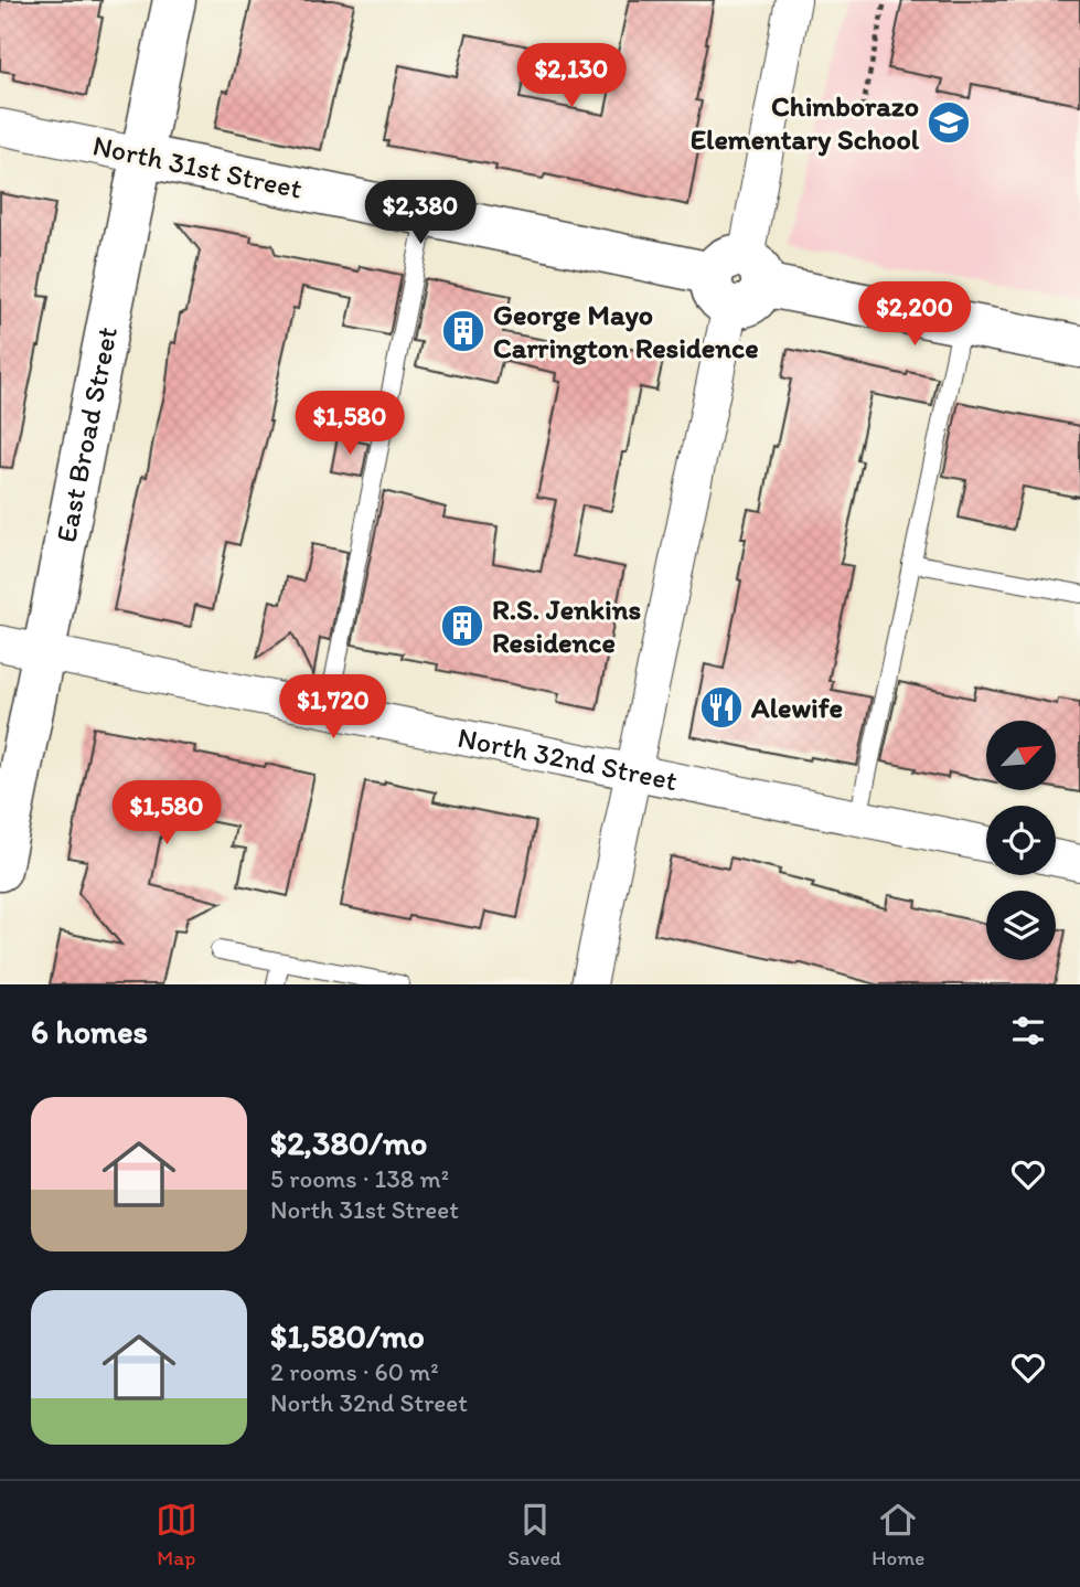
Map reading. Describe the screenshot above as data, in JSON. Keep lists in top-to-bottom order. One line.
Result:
{"streets":{"street":["North 31st Street","East Broad Street","North 32nd Street"]},"crossings":[["North 31st Street","East Broad Street"],["East Broad Street","North 32nd Street"]],"places":{"school or university":["Chimborazo Elementary School"],"building":["George Mayo Carrington Residence","R.S. Jenkins Residence"],"restaurant":["Alewife"]},"north":"top right","page":{"price":["$2,130","$2,380","$2,200","$1,580","$1,720","$1,580"],"heading":"6 homes","list":[{"name":"$2,380/mo","note":"5 rooms · 138 m² · North 31st Street"},{"name":"$1,580/mo","note":"2 rooms · 60 m² · North 32nd Street"}],"tabs":["Map","Saved","Home"]}}
